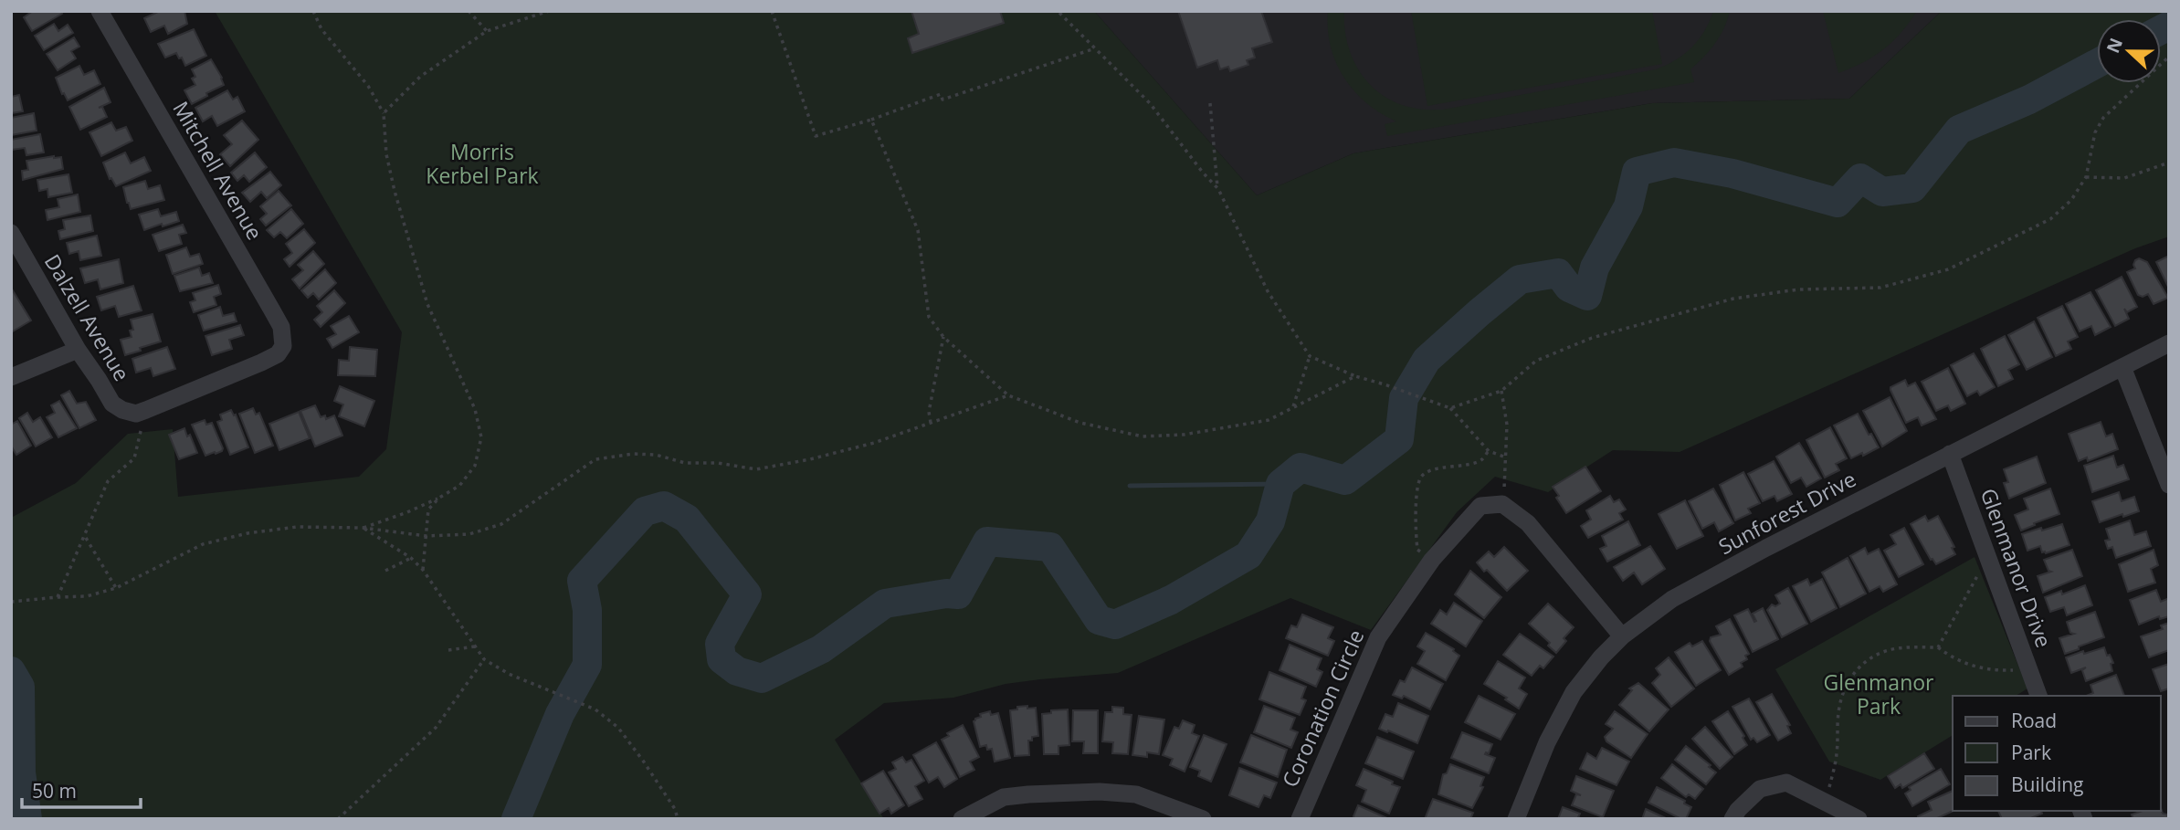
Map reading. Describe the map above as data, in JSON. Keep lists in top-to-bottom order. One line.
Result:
{"streets":{"street":["Mitchell Avenue","Dalzell Avenue","Sunforest Drive","Glenmanor Drive","Coronation Circle"]},"crossings":[["Mitchell Avenue","Dalzell Avenue"],["Sunforest Drive","Glenmanor Drive"]],"parks":["Morris Kerbel Park","Glenmanor Park"],"legend":["Road","Park","Building"],"scale_bar":"50 m","north":"left"}
